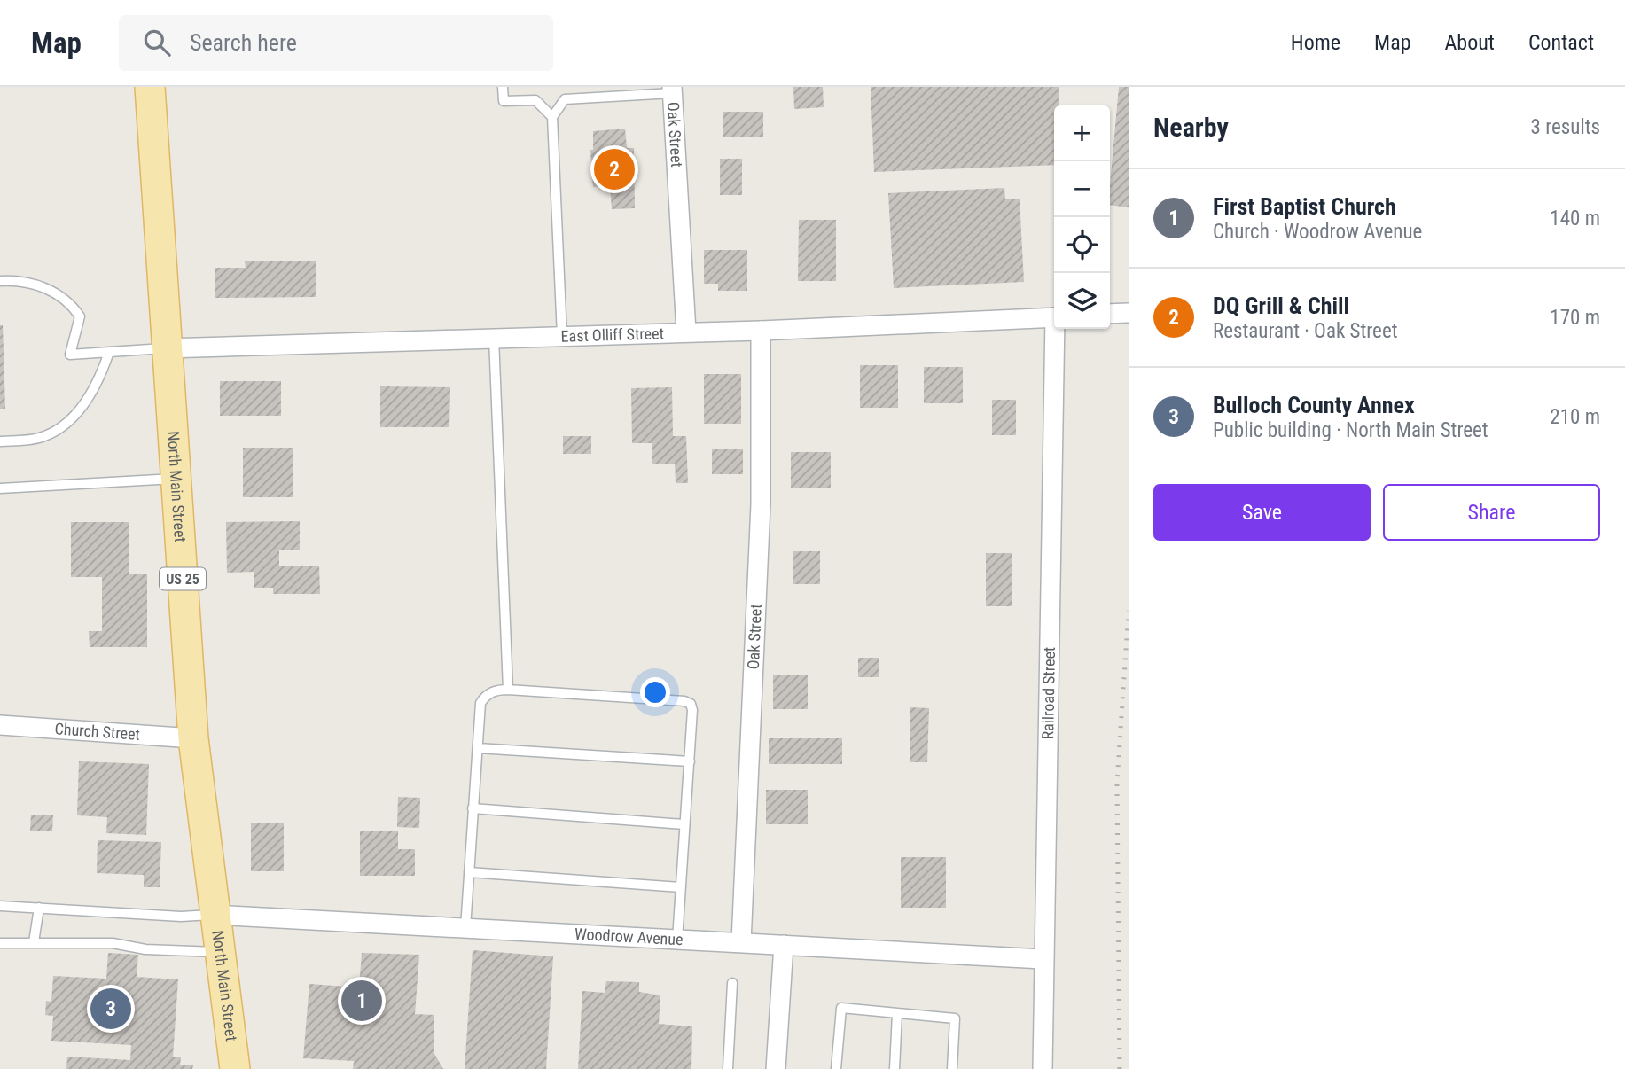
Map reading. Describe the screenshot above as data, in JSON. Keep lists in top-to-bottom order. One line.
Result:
{"streets":{"main road":["North Main Street","US 25"],"street":["Oak Street","East Olliff Street","Railroad Street","Church Street","Woodrow Avenue"]},"crossings":[["Oak Street","East Olliff Street"],["Oak Street","Woodrow Avenue"],["East Olliff Street","North Main Street"],["North Main Street","Church Street"],["North Main Street","Woodrow Avenue"],["Railroad Street","Woodrow Avenue"]],"page":{"header":"Map","search":"Search here","nav":["Home","Map","About","Contact"],"heading":["Nearby","3 results"],"map_buttons":["+","−"],"pins":["2","1","3"],"list":[{"mark":"1","name":"First Baptist Church","note":"Church · Woodrow Avenue","value":"140 m"},{"mark":"2","name":"DQ Grill & Chill","note":"Restaurant · Oak Street","value":"170 m"},{"mark":"3","name":"Bulloch County Annex","note":"Public building · North Main Street","value":"210 m"}],"buttons":["Save","Share"]}}
